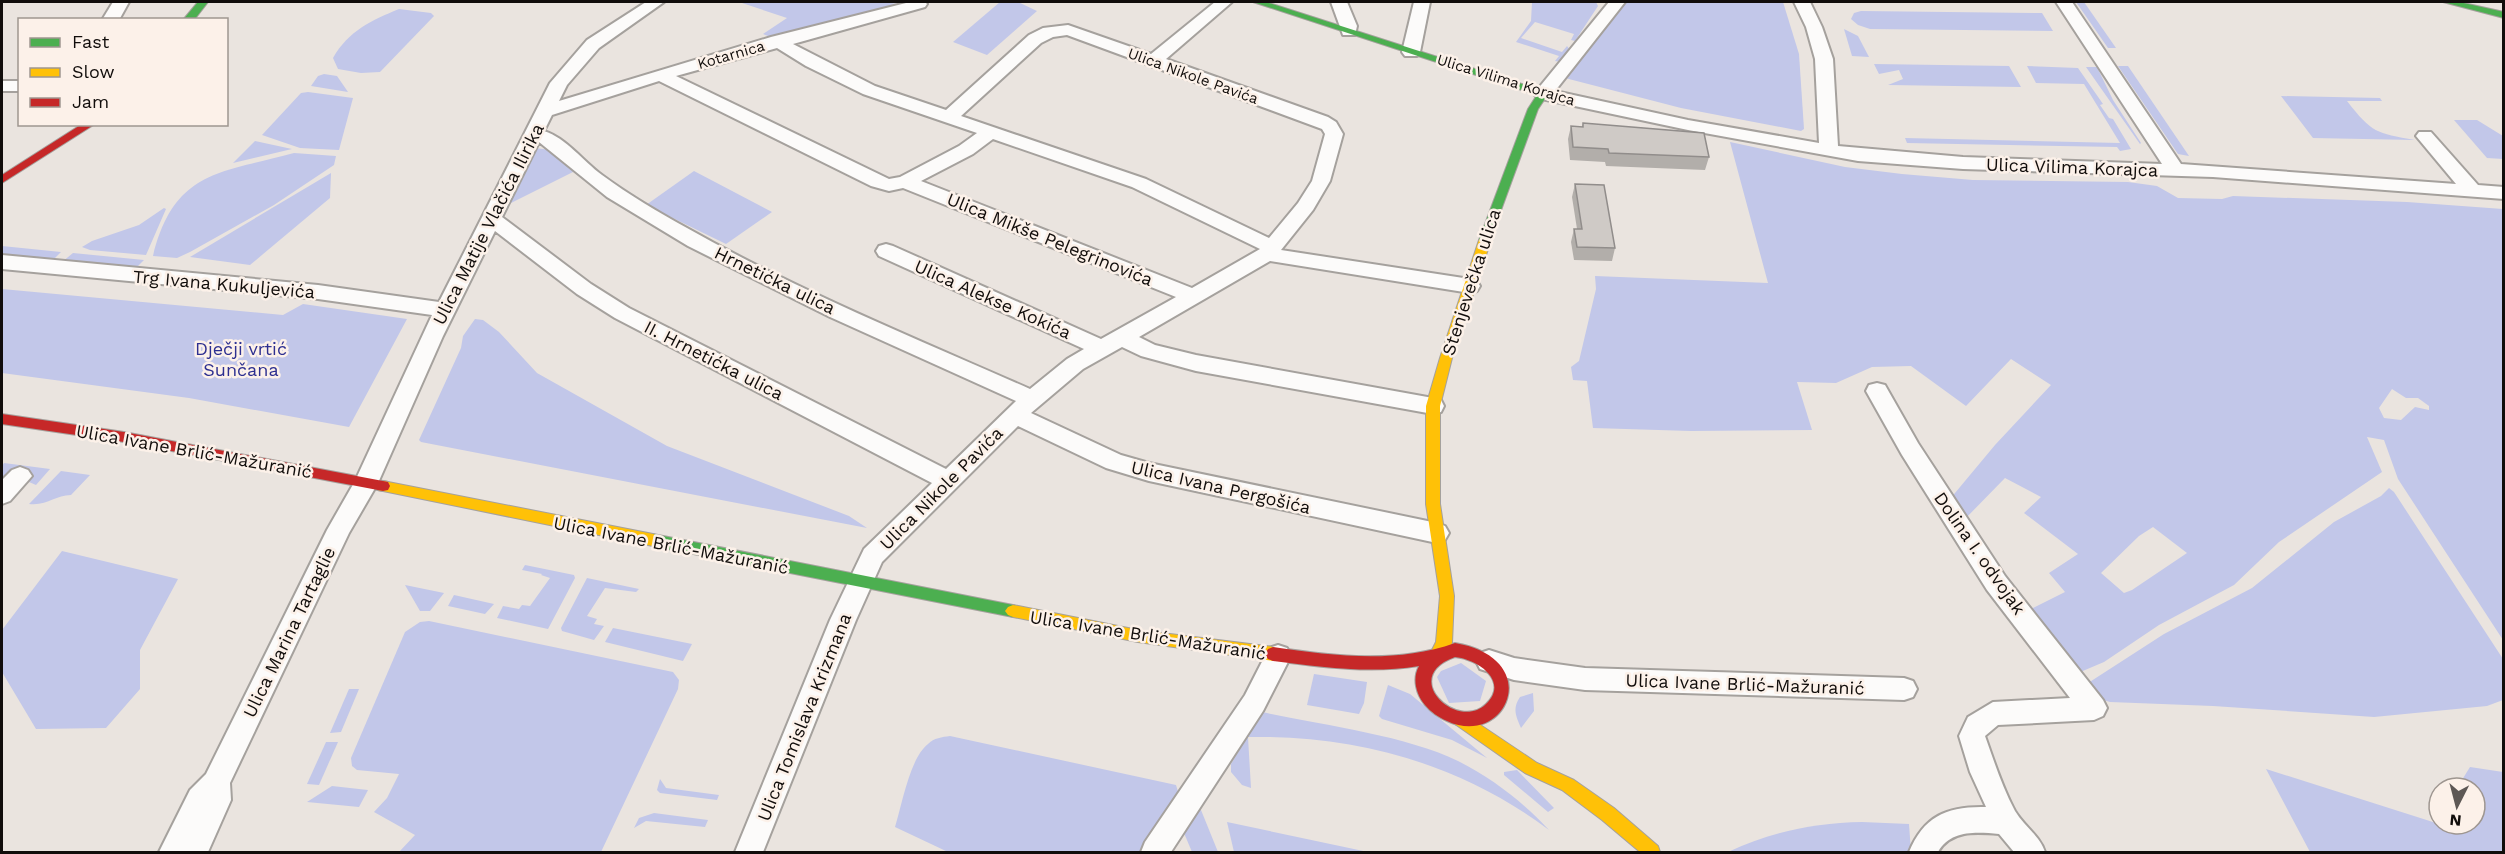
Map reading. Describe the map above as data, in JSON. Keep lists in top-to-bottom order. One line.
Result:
{"streets":{"street":["Kotarnica","Ulica Nikole Pavića","Ulica Vilima Korajca","Ulica Matije Vlačića Ilirika","Ulica Mikše Pelegrinovića","Hrnetićka ulica","Stenjevečka ulica","Trg Ivana Kukuljevića","Ulica Alekse Kokića","II. Hrnetićka ulica","Ulica Ivane Brlić-Mažuranić","Ulica Ivana Pergošića","Dolina I. odvojak","Ulica Marina Tartaglie","Ulica Tomislava Krizmana"]},"crossings":[["Kotarnica","Ulica Matije Vlačića Ilirika"],["Kotarnica","Ulica Mikše Pelegrinovića"],["Ulica Nikole Pavića","Ulica Mikše Pelegrinovića"],["Ulica Nikole Pavića","Hrnetićka ulica"],["Ulica Nikole Pavića","Ulica Alekse Kokića"],["Ulica Nikole Pavića","II. Hrnetićka ulica"],["Ulica Nikole Pavića","Ulica Ivane Brlić-Mažuranić"],["Ulica Nikole Pavića","Ulica Ivana Pergošića"],["Ulica Nikole Pavića","Ulica Tomislava Krizmana"],["Ulica Vilima Korajca","Stenjevečka ulica"],["Ulica Matije Vlačića Ilirika","Hrnetićka ulica"],["Ulica Matije Vlačića Ilirika","Trg Ivana Kukuljevića"],["Ulica Matije Vlačića Ilirika","II. Hrnetićka ulica"],["Ulica Matije Vlačića Ilirika","Ulica Ivane Brlić-Mažuranić"],["Ulica Matije Vlačića Ilirika","Ulica Marina Tartaglie"],["Stenjevečka ulica","Ulica Ivane Brlić-Mažuranić"],["Stenjevečka ulica","Ulica Ivana Pergošića"],["Ulica Ivane Brlić-Mažuranić","Ulica Marina Tartaglie"],["Ulica Ivane Brlić-Mažuranić","Ulica Tomislava Krizmana"]],"parks":["Dječji vrtić Sunčana"],"legend":["Fast","Slow","Jam"],"north":"bottom"}
